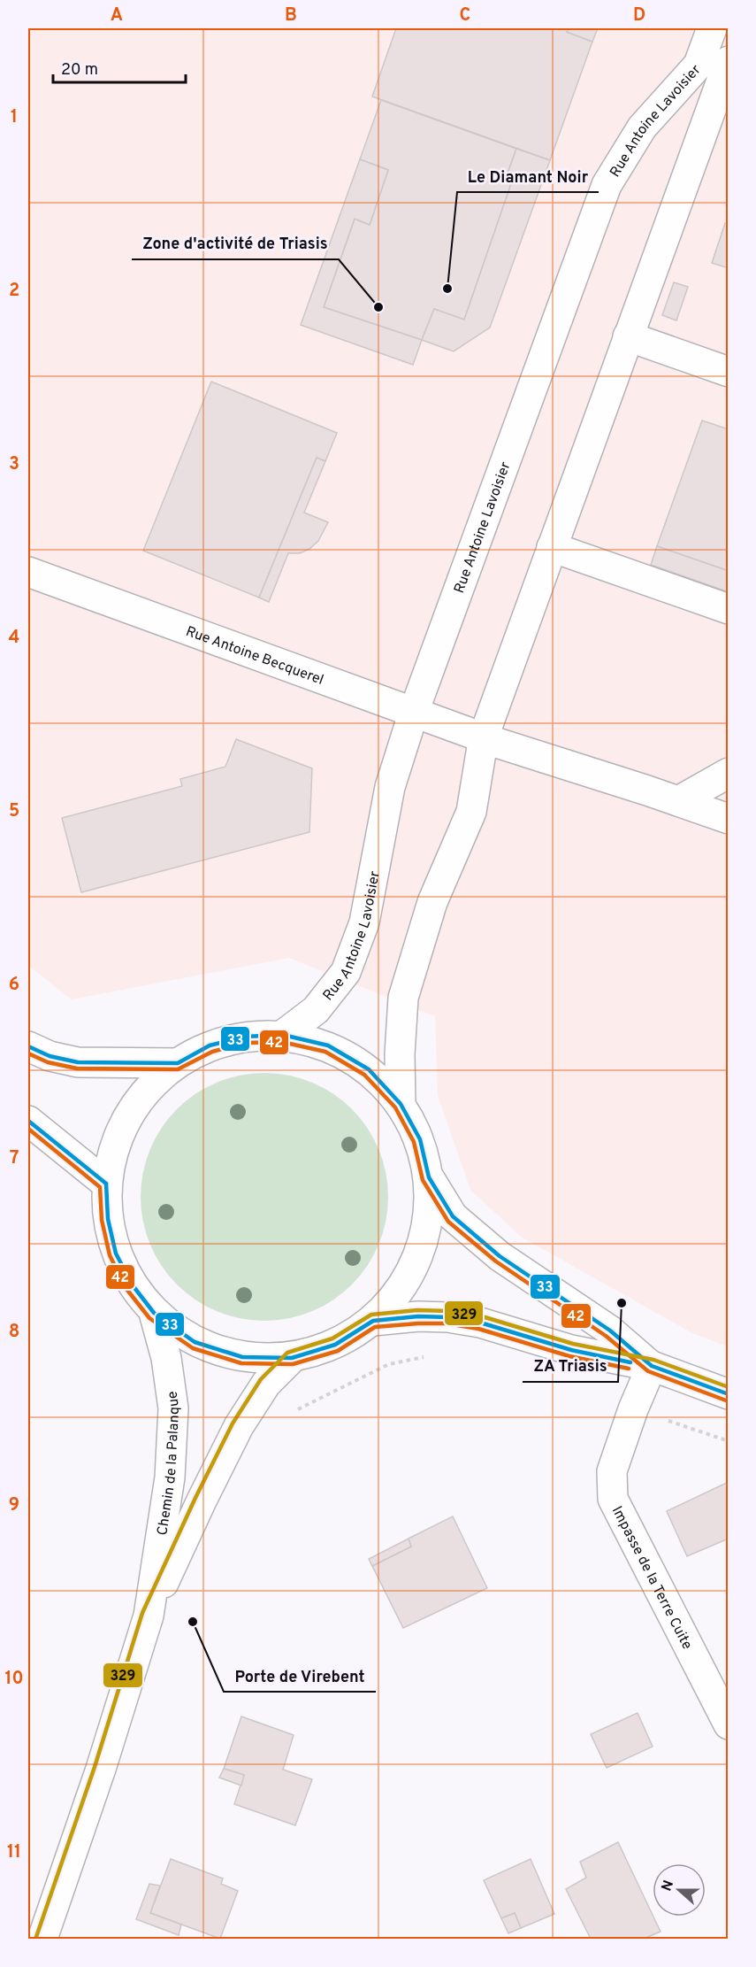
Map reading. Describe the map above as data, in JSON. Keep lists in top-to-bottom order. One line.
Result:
{"streets":{"street":["Rue Antoine Lavoisier","Rue Antoine Becquerel","Chemin de la Palanque","Impasse de la Terre Cuite"]},"crossings":[["Rue Antoine Lavoisier","Rue Antoine Becquerel"]],"places":["Le Diamant Noir","Zone d'activité de Triasis","ZA Triasis","Porte de Virebent"],"lines":["transit line 33","transit line 42","transit line 329"],"scale_bar":"20 m","north":"left","grid":{"columns":["A","B","C","D"],"rows":["1","2","3","4","5","6","7","8","9","10","11"]}}
